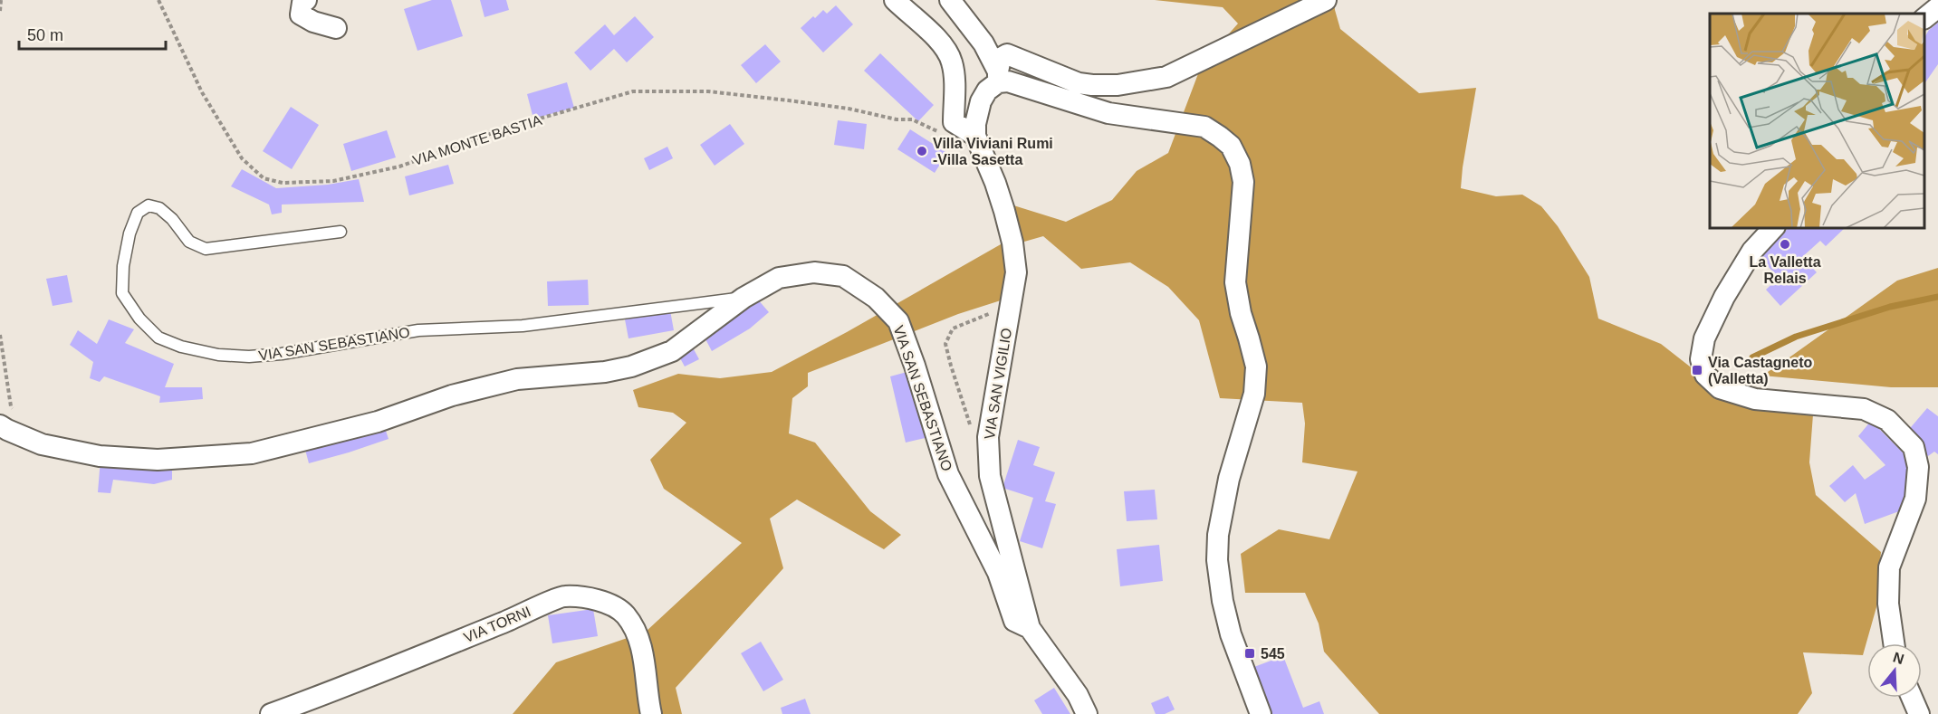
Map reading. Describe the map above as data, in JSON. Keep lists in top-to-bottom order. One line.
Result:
{"streets":{"street":["VIA SAN SEBASTIANO","VIA SAN VIGILIO","VIA TORNI"],"path":["VIA MONTE BASTIA"]},"crossings":[["VIA SAN SEBASTIANO","VIA SAN VIGILIO"]],"places":{"other":["Villa Viviani Rumi -Villa Sasetta","La Valletta Relais"],"transit":["Via Castagneto (Valletta)","545"]},"scale_bar":"50 m","north":"top"}
